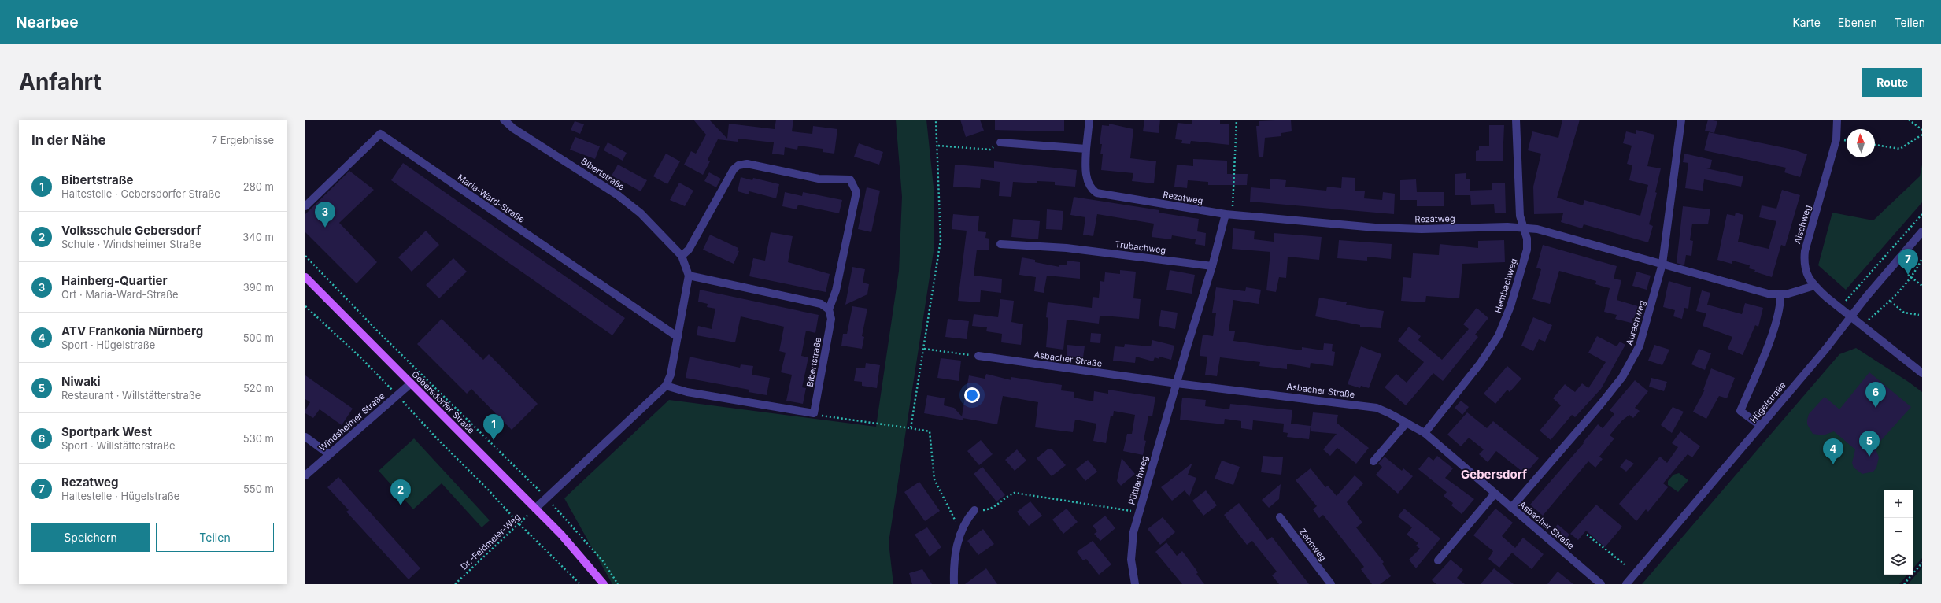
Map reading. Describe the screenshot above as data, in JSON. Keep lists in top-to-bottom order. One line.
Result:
{"streets":{"main road":["Gebersdorfer Straße"],"street":["Bibertstraße","Rezatweg","Maria-Ward-Straße","Aischweg","Trubachweg","Hembachweg","Aurachweg","Asbacher Straße","Hügelstraße","Windsheimer Straße","Püttlachweg","Zennweg"],"path":["Dr.-Feldmeier-Weg"]},"crossings":[["Bibertstraße","Maria-Ward-Straße"],["Bibertstraße","Gebersdorfer Straße"],["Bibertstraße","Dr.-Feldmeier-Weg"],["Rezatweg","Aischweg"],["Rezatweg","Hembachweg"],["Rezatweg","Aurachweg"],["Aischweg","Hügelstraße"],["Hembachweg","Asbacher Straße"],["Aurachweg","Asbacher Straße"],["Asbacher Straße","Püttlachweg"],["Gebersdorfer Straße","Windsheimer Straße"],["Gebersdorfer Straße","Dr.-Feldmeier-Weg"]],"districts":["Gebersdorf"],"north":"top","page":{"header":"Nearbee","nav":["Karte","Ebenen","Teilen"],"buttons":["Route",["Speichern","Teilen"]],"title":"Anfahrt","heading":["In der Nähe","7 Ergebnisse"],"list":[{"mark":"1","name":"Bibertstraße","note":"Haltestelle · Gebersdorfer Straße","value":"280 m"},{"mark":"2","name":"Volksschule Gebersdorf","note":"Schule · Windsheimer Straße","value":"340 m"},{"mark":"3","name":"Hainberg-Quartier","note":"Ort · Maria-Ward-Straße","value":"390 m"},{"mark":"4","name":"ATV Frankonia Nürnberg","note":"Sport · Hügelstraße","value":"500 m"},{"mark":"5","name":"Niwaki","note":"Restaurant · Willstätterstraße","value":"520 m"},{"mark":"6","name":"Sportpark West","note":"Sport · Willstätterstraße","value":"530 m"},{"mark":"7","name":"Rezatweg","note":"Haltestelle · Hügelstraße","value":"550 m"}],"pins":["3","7","6","1","5","4","2"],"map_buttons":["+","−"]}}
